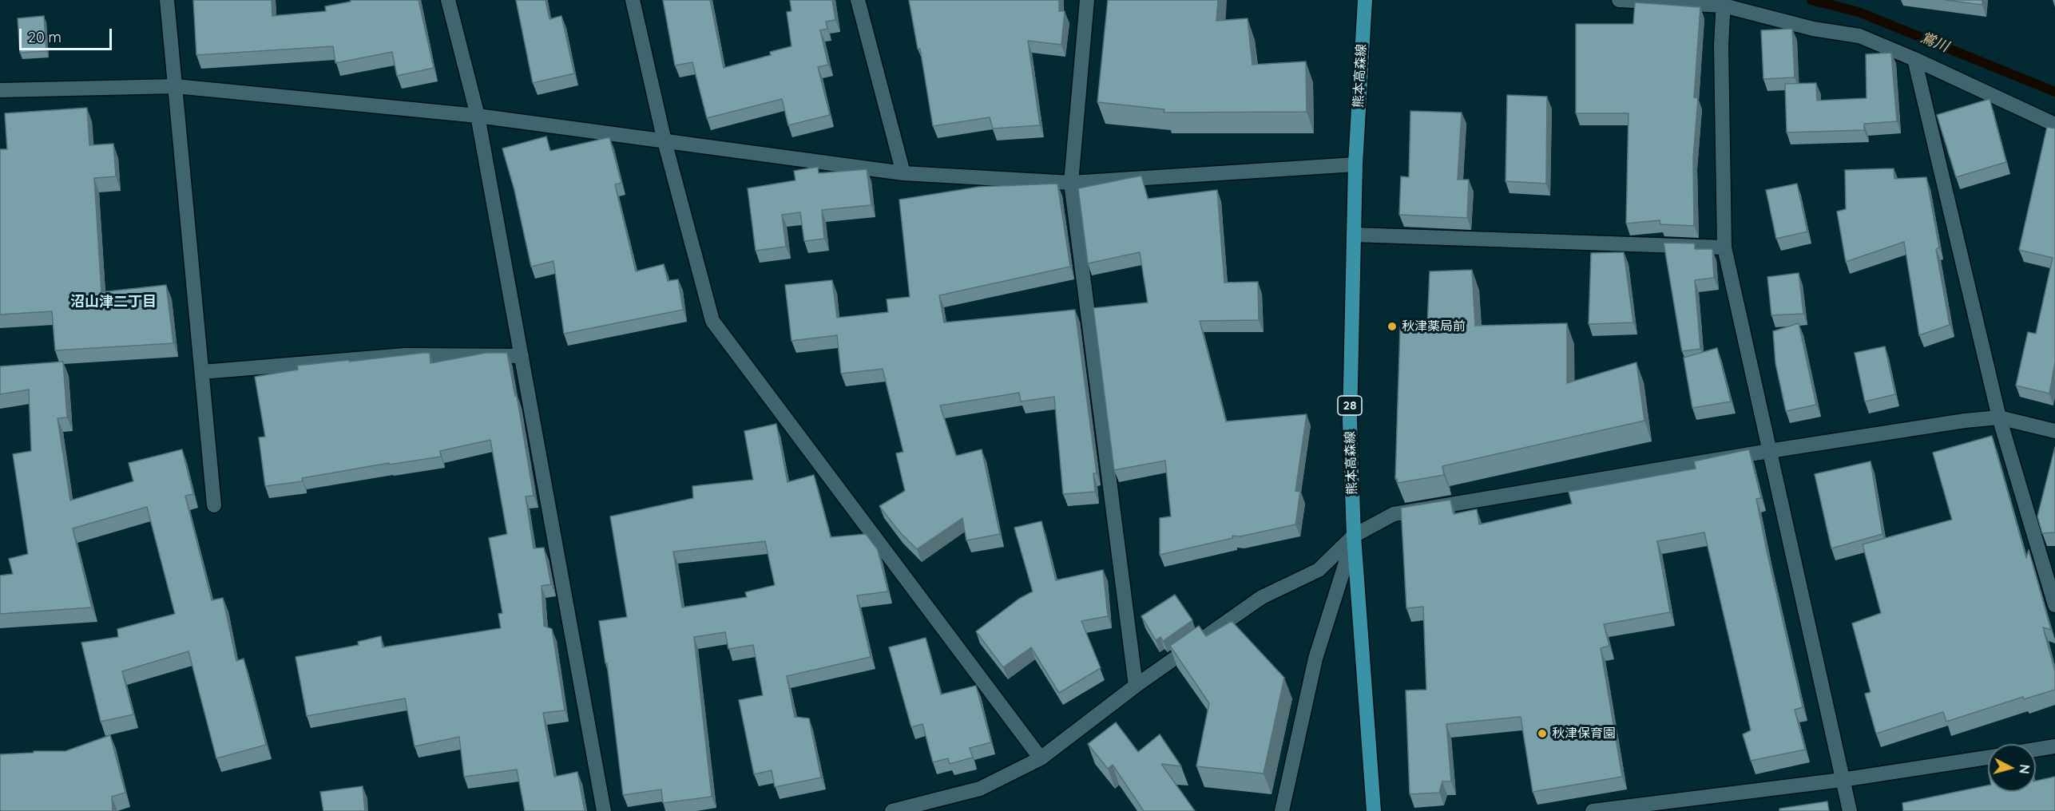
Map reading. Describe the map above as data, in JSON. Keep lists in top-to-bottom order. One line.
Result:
{"streets":{"main road":["熊本高森線","28"]},"districts":["沼山津二丁目"],"water":["鴬川"],"places":["秋津薬局前","秋津保育園"],"scale_bar":"20 m","north":"right"}
